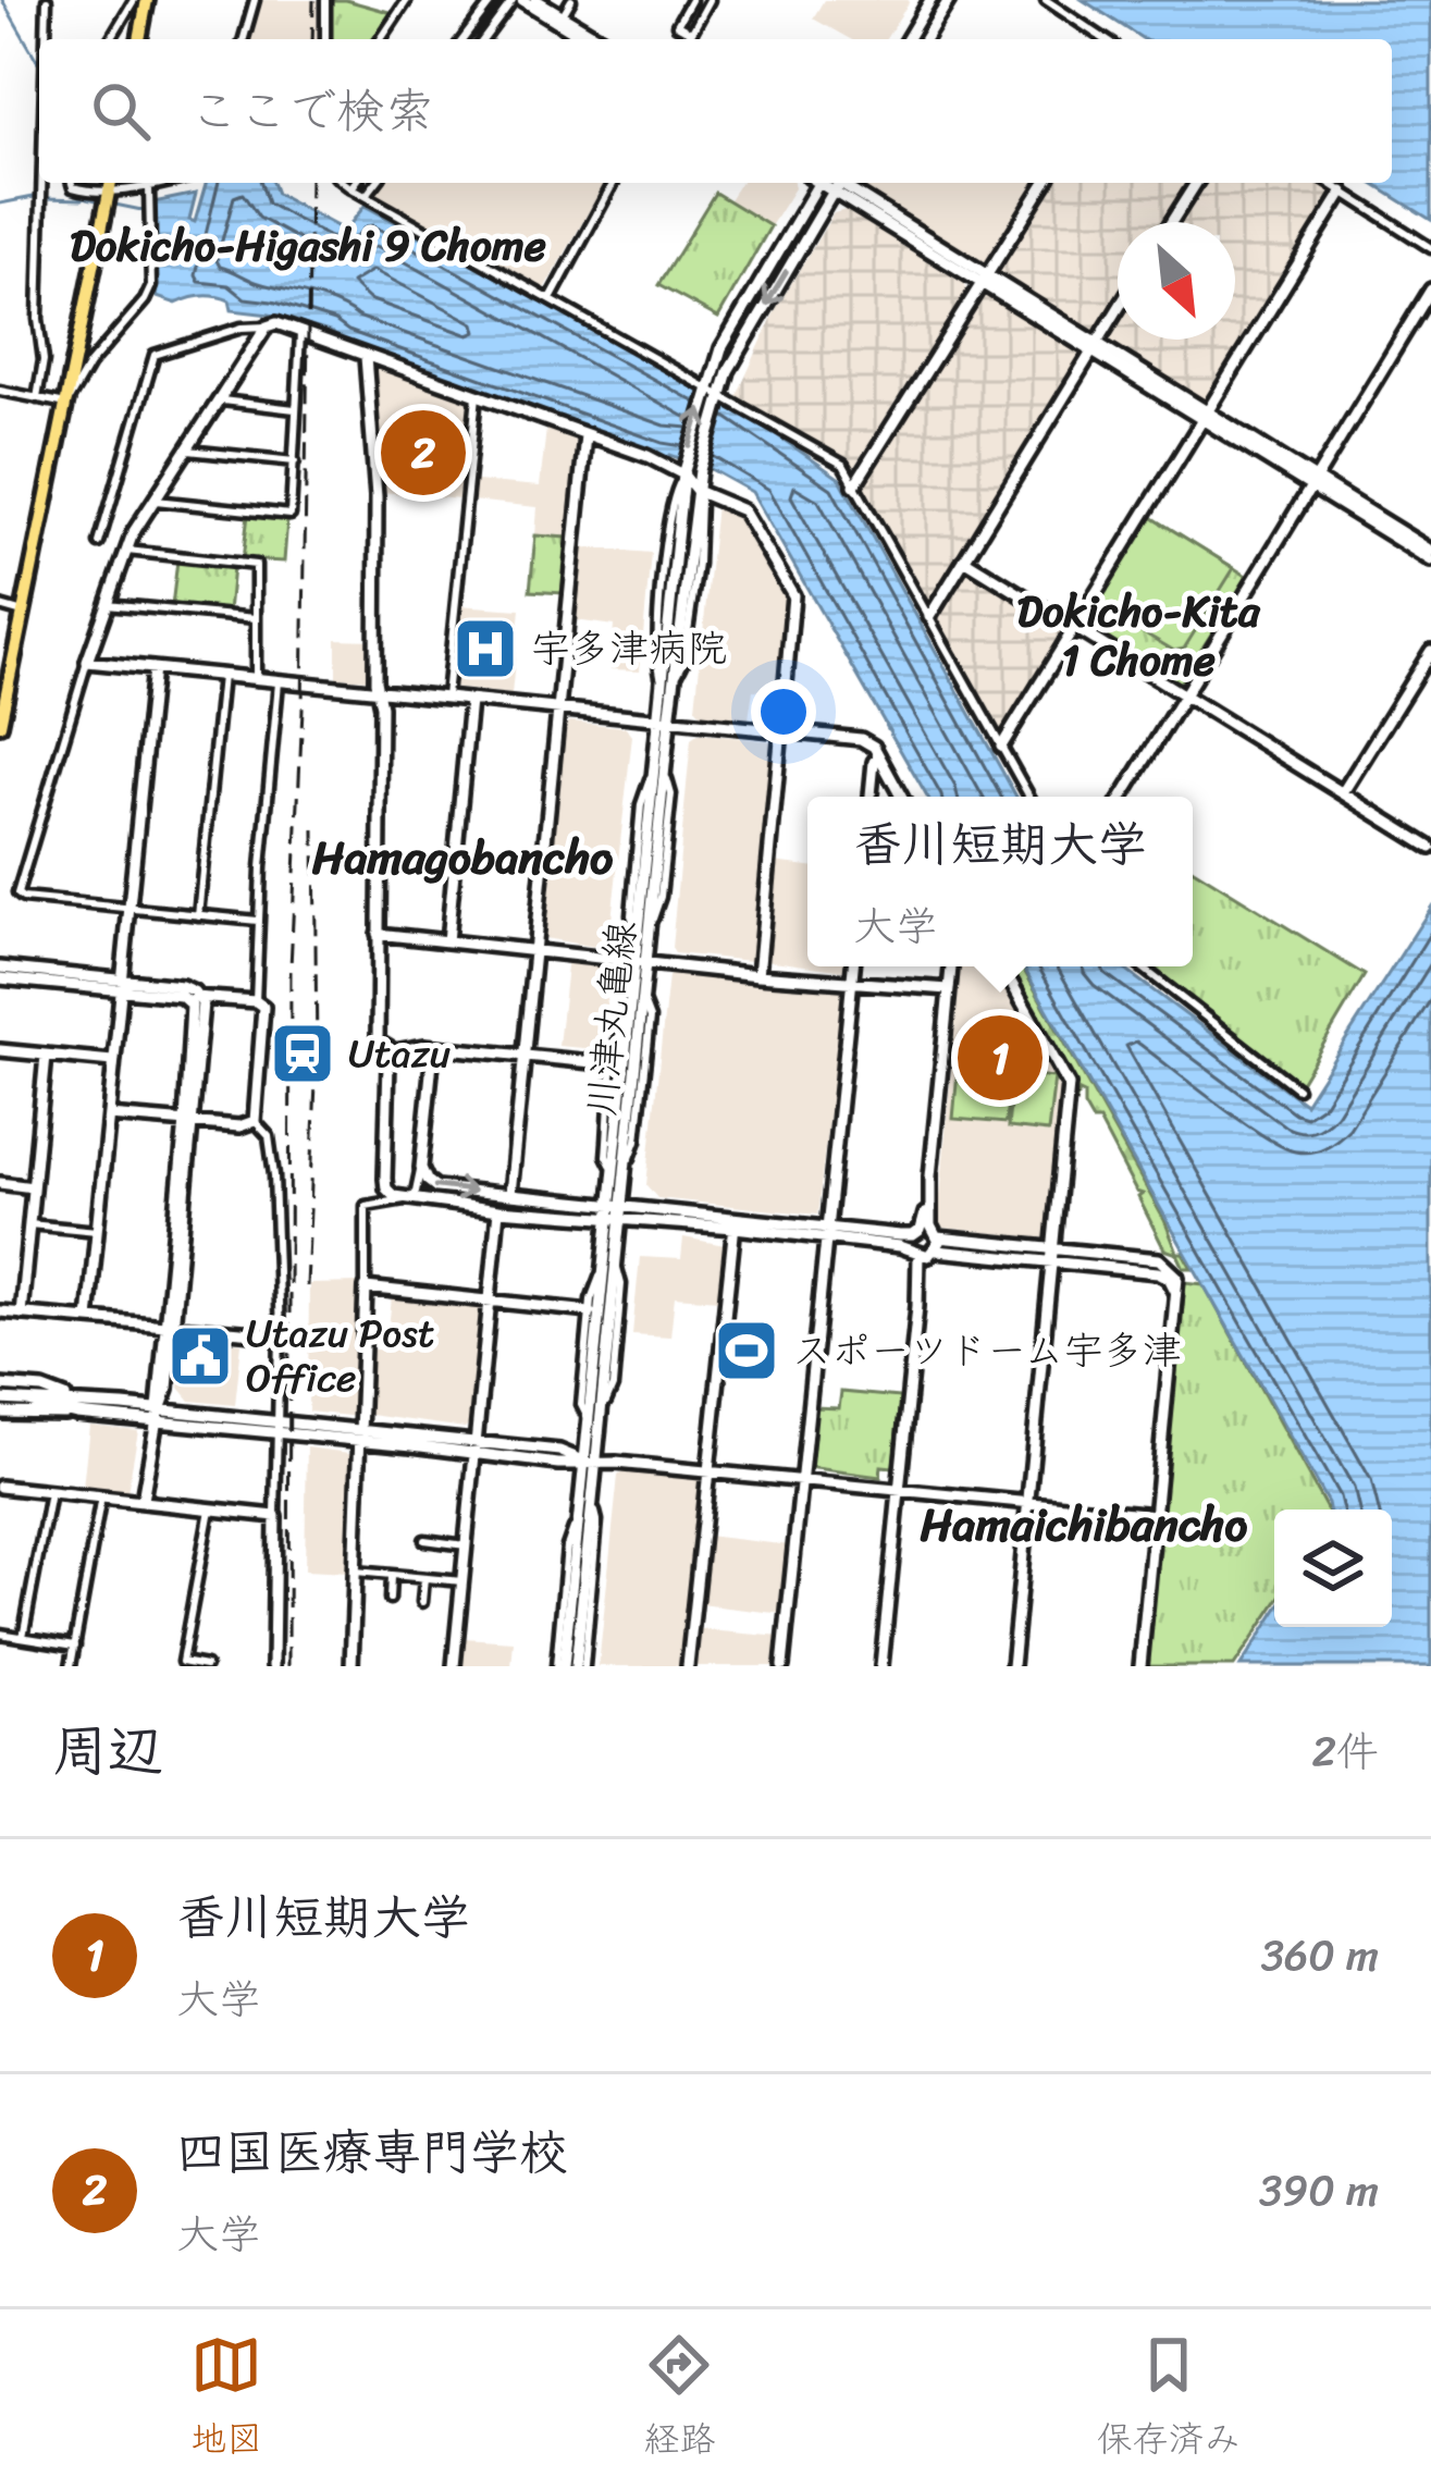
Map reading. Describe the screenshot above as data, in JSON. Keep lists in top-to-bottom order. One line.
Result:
{"streets":{"street":["川津丸亀線"]},"districts":["Dokicho-Higashi 9 Chome","Dokicho-Kita 1 Chome","Hamagobancho","Hamaichibancho"],"places":{"hospital":["宇多津病院"],"station":["Utazu"],"sports":["スポーツドーム宇多津"],"public building":["Utazu Post Office"]},"north":"bottom right","page":{"search":"ここで検索","pins":["2","1"],"popup":["香川短期大学","大学"],"heading":["周辺","2件"],"list":[{"mark":"1","name":"香川短期大学","note":"大学","value":"360 m"},{"mark":"2","name":"四国医療専門学校","note":"大学","value":"390 m"}],"nav":["地図","経路","保存済み"]}}
